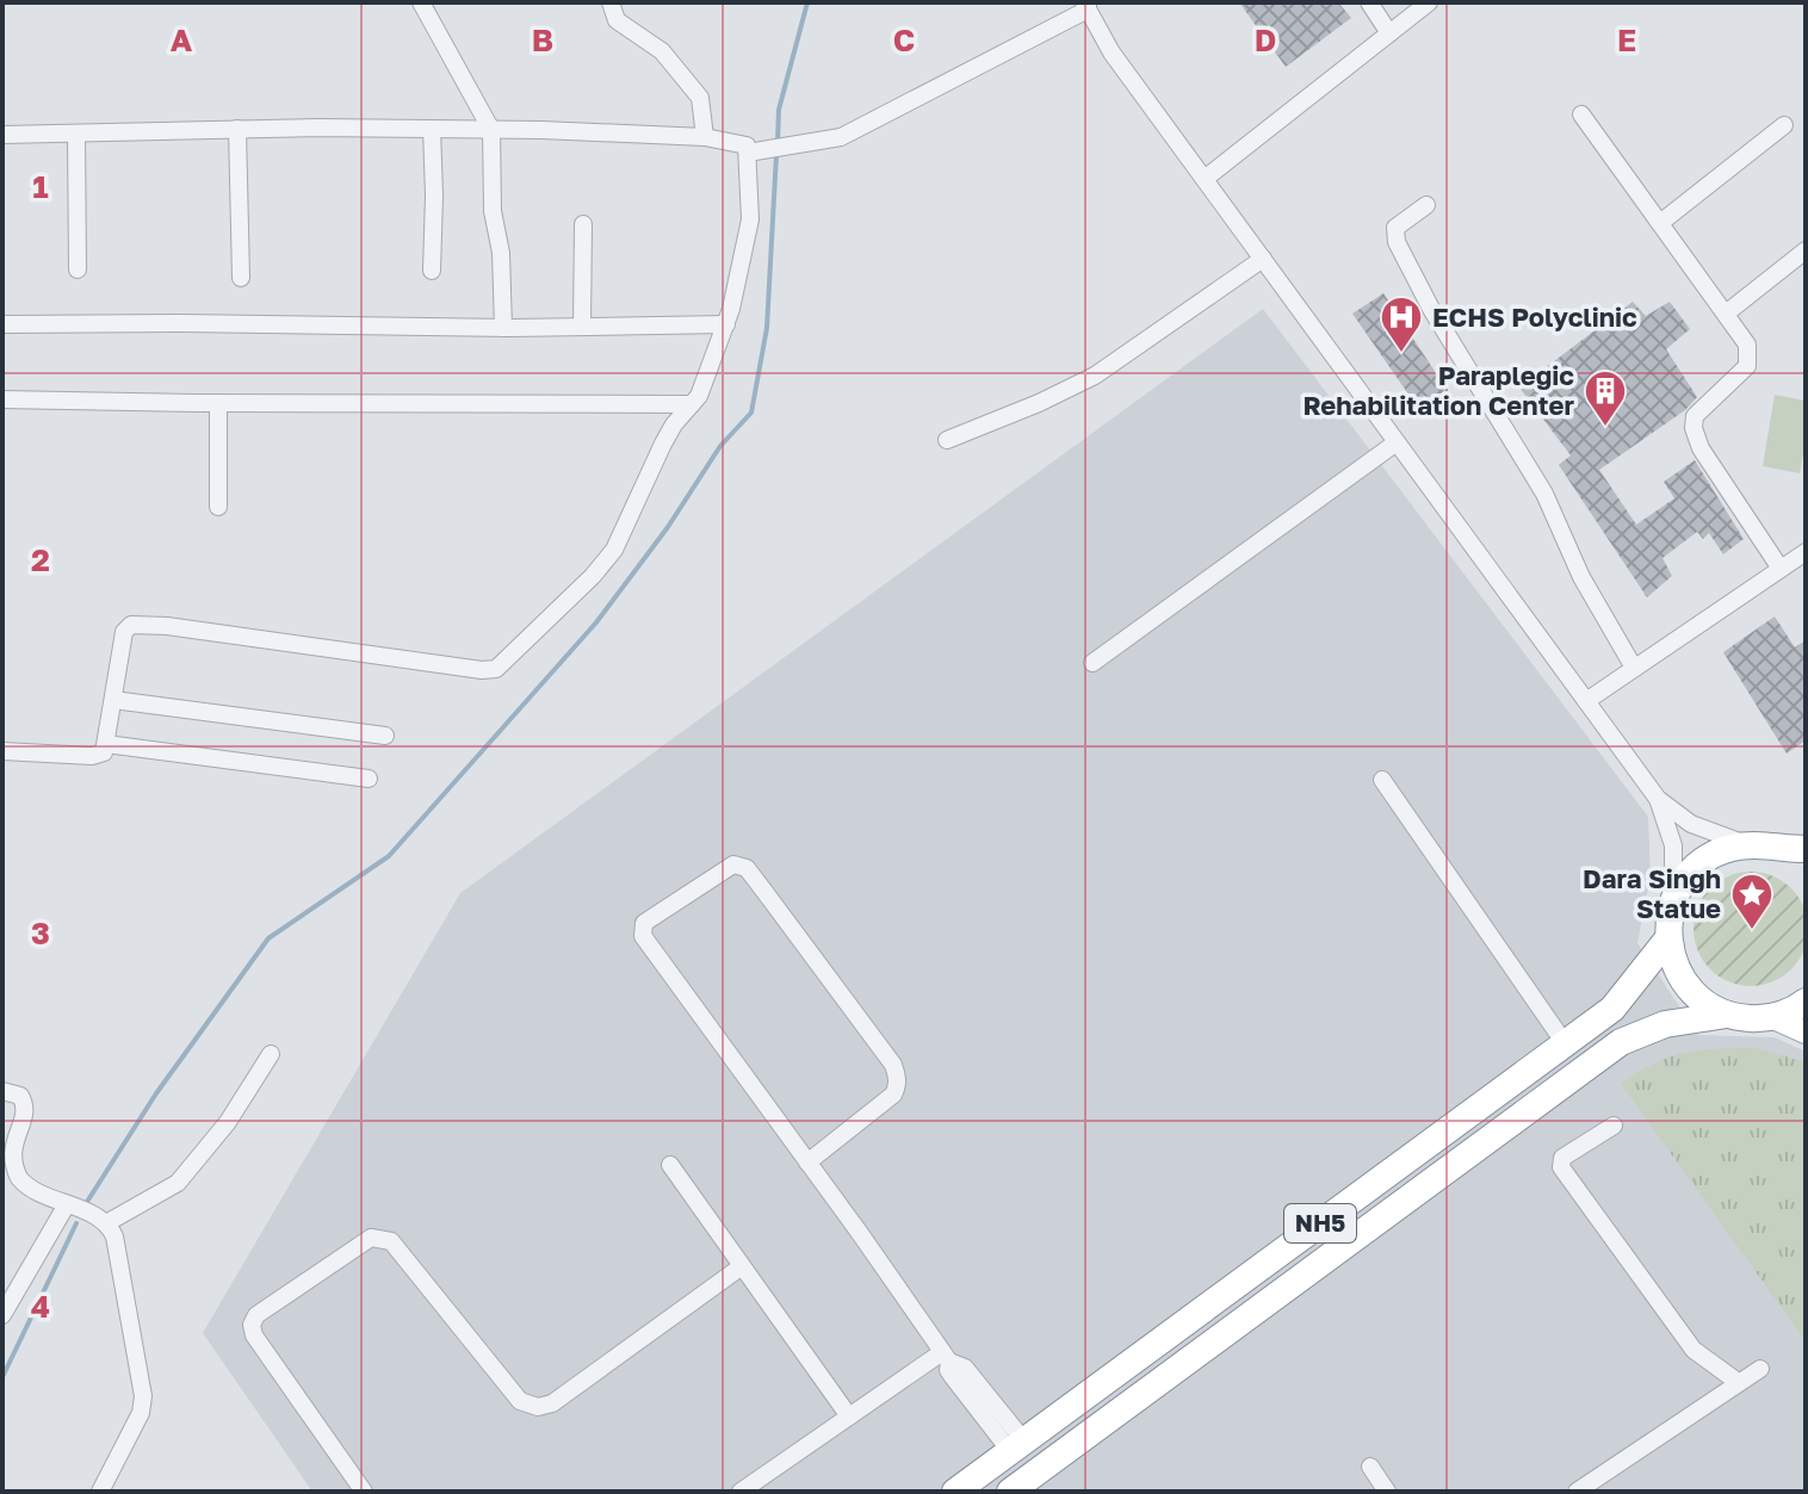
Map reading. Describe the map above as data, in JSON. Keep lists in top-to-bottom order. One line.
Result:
{"streets":{"highway":["NH5"]},"places":{"hospital":["ECHS Polyclinic"],"building":["Paraplegic Rehabilitation Center"],"place":["Dara Singh Statue"]},"grid":{"columns":["A","B","C","D","E"],"rows":["1","2","3","4"]}}
